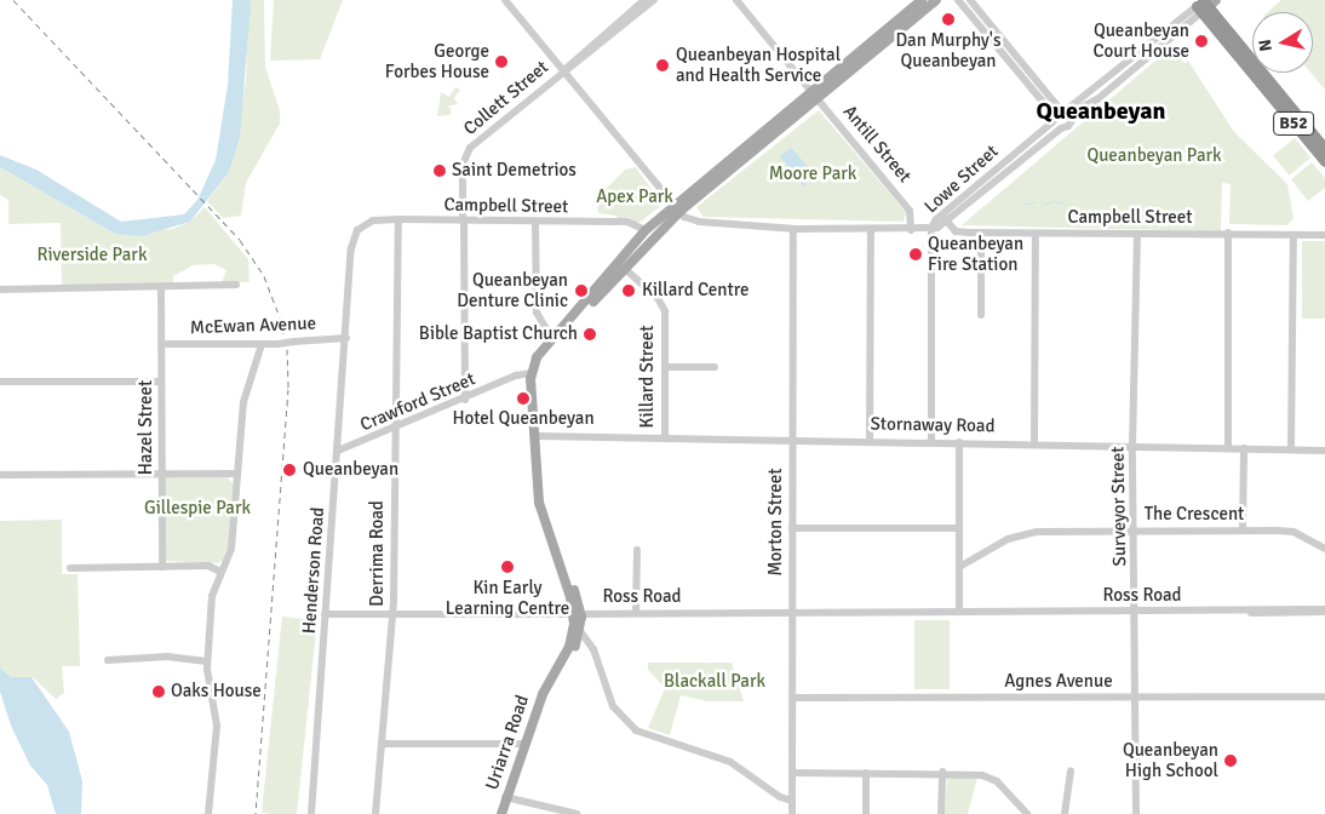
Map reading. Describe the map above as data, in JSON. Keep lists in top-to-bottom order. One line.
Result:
{"streets":{"highway":["B52"],"main road":["Uriarra Road"],"street":["Collett Street","Antill Street","Lowe Street","Campbell Street","McEwan Avenue","Killard Street","Crawford Street","Stornaway Road","Hazel Street","Surveyor Street","The Crescent","Morton Street","Derrima Road","Henderson Road","Ross Road","Agnes Avenue"]},"crossings":[["Collett Street","Campbell Street"],["Collett Street","Crawford Street"],["B52","Lowe Street"],["Lowe Street","Campbell Street"],["Campbell Street","Surveyor Street"],["Campbell Street","Derrima Road"],["Campbell Street","Henderson Road"],["McEwan Avenue","Hazel Street"],["McEwan Avenue","Henderson Road"],["Killard Street","Stornaway Road"],["Crawford Street","Derrima Road"],["Crawford Street","Henderson Road"],["Crawford Street","Uriarra Road"],["Stornaway Road","Surveyor Street"],["Stornaway Road","Morton Street"],["Stornaway Road","Uriarra Road"],["Surveyor Street","The Crescent"],["Surveyor Street","Ross Road"],["Surveyor Street","Agnes Avenue"],["Morton Street","Ross Road"],["Morton Street","Agnes Avenue"],["Derrima Road","Henderson Road"],["Derrima Road","Ross Road"],["Henderson Road","Ross Road"],["Ross Road","Uriarra Road"]],"districts":["Queanbeyan"],"parks":["Queanbeyan Park","Moore Park","Apex Park","Riverside Park","Gillespie Park","Blackall Park"],"places":["Dan Murphy's Queanbeyan","Queanbeyan Court House","George Forbes House","Queanbeyan Hospital and Health Service","Saint Demetrios","Queanbeyan Fire Station","Queanbeyan Denture Clinic","Killard Centre","Bible Baptist Church","Hotel Queanbeyan","Queanbeyan","Kin Early Learning Centre","Oaks House","Queanbeyan High School"],"north":"left"}
